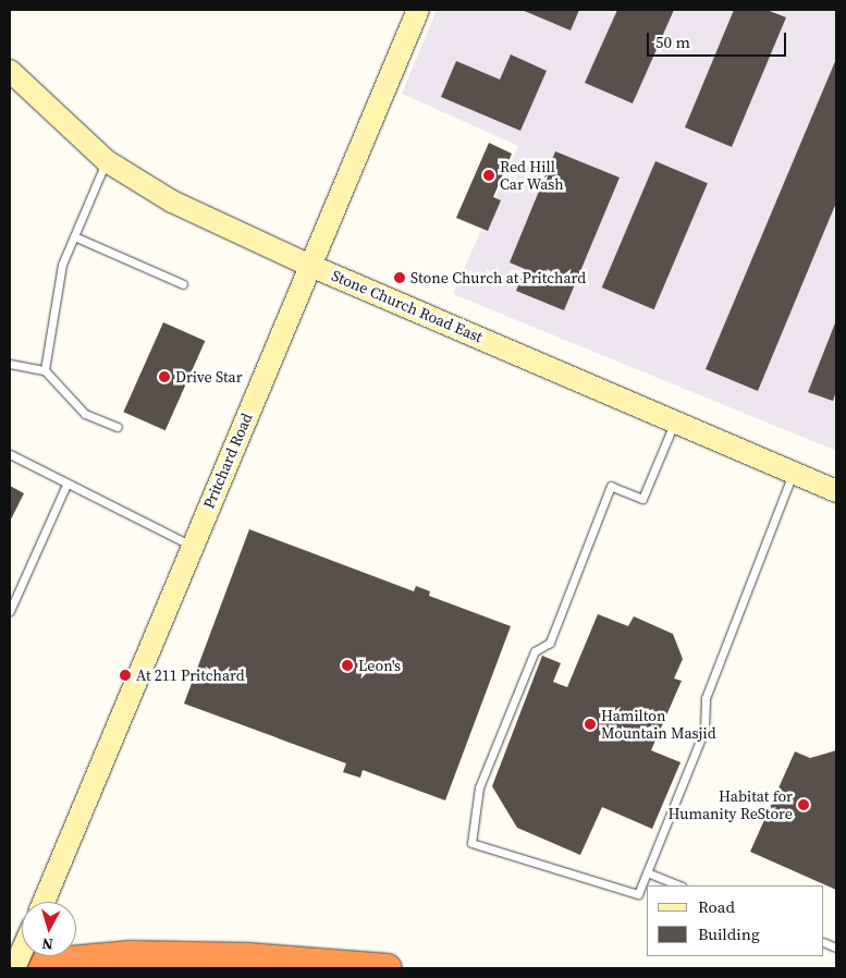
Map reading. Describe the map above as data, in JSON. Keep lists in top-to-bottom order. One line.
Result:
{"streets":{"main road":["Stone Church Road East","Pritchard Road"]},"crossings":[["Stone Church Road East","Pritchard Road"]],"places":["Red Hill Car Wash","Stone Church at Pritchard","Drive Star","Leon's","At 211 Pritchard","Hamilton Mountain Masjid","Habitat for Humanity ReStore"],"legend":["Road","Building"],"scale_bar":"50 m","north":"bottom"}
